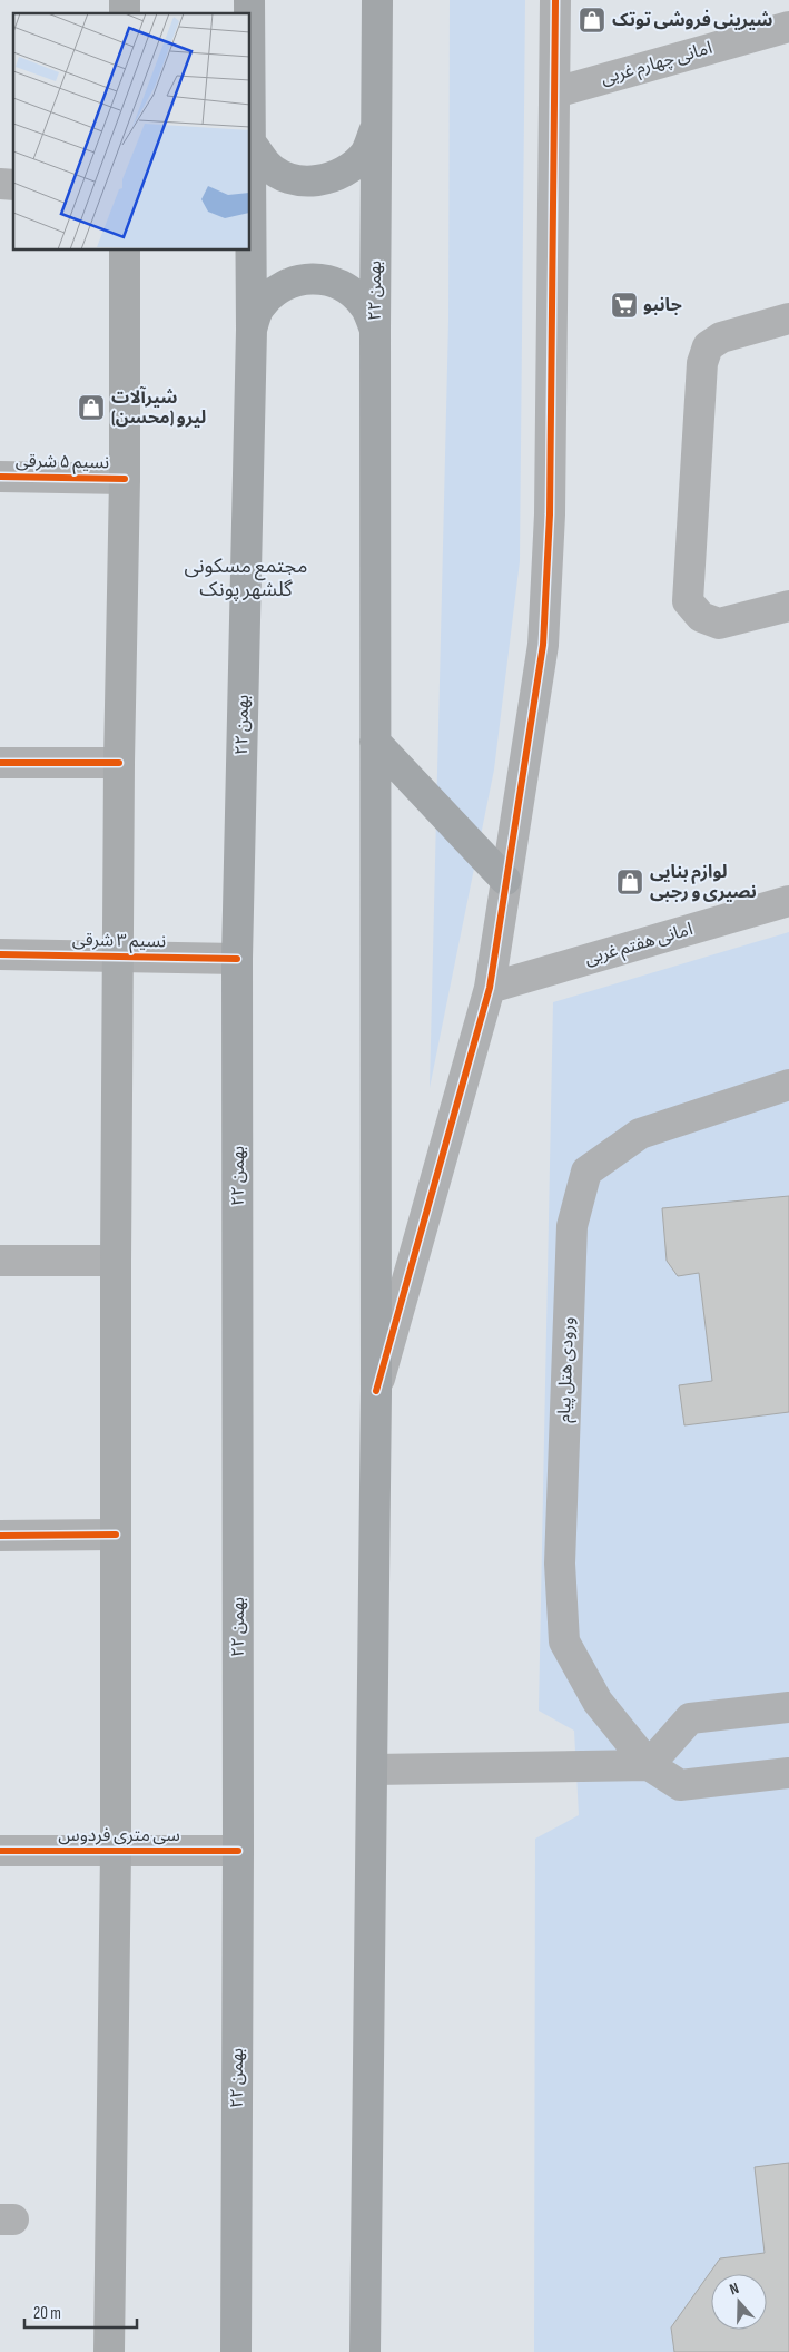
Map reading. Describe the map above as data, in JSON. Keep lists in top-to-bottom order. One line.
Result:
{"streets":{"highway":["۲۲ بهمن"],"street":["امانی چهارم غربی","نسیم ۵ شرقی","نسیم ۳ شرقی","امانی هفتم غربی","ورودی هتل پیام","سی متری فردوس"]},"crossings":[["۲۲ بهمن","نسیم ۳ شرقی"],["۲۲ بهمن","سی متری فردوس"]],"districts":["مجتمع مسکونی گلشهر پونک"],"places":{"shop":["شیرینی فروشی توتک","شیرآلات لیرو (محسن)","لوازم بنایی نصیری و رجبی"],"supermarket":["جانبو"]},"scale_bar":"20 m","north":"top"}
